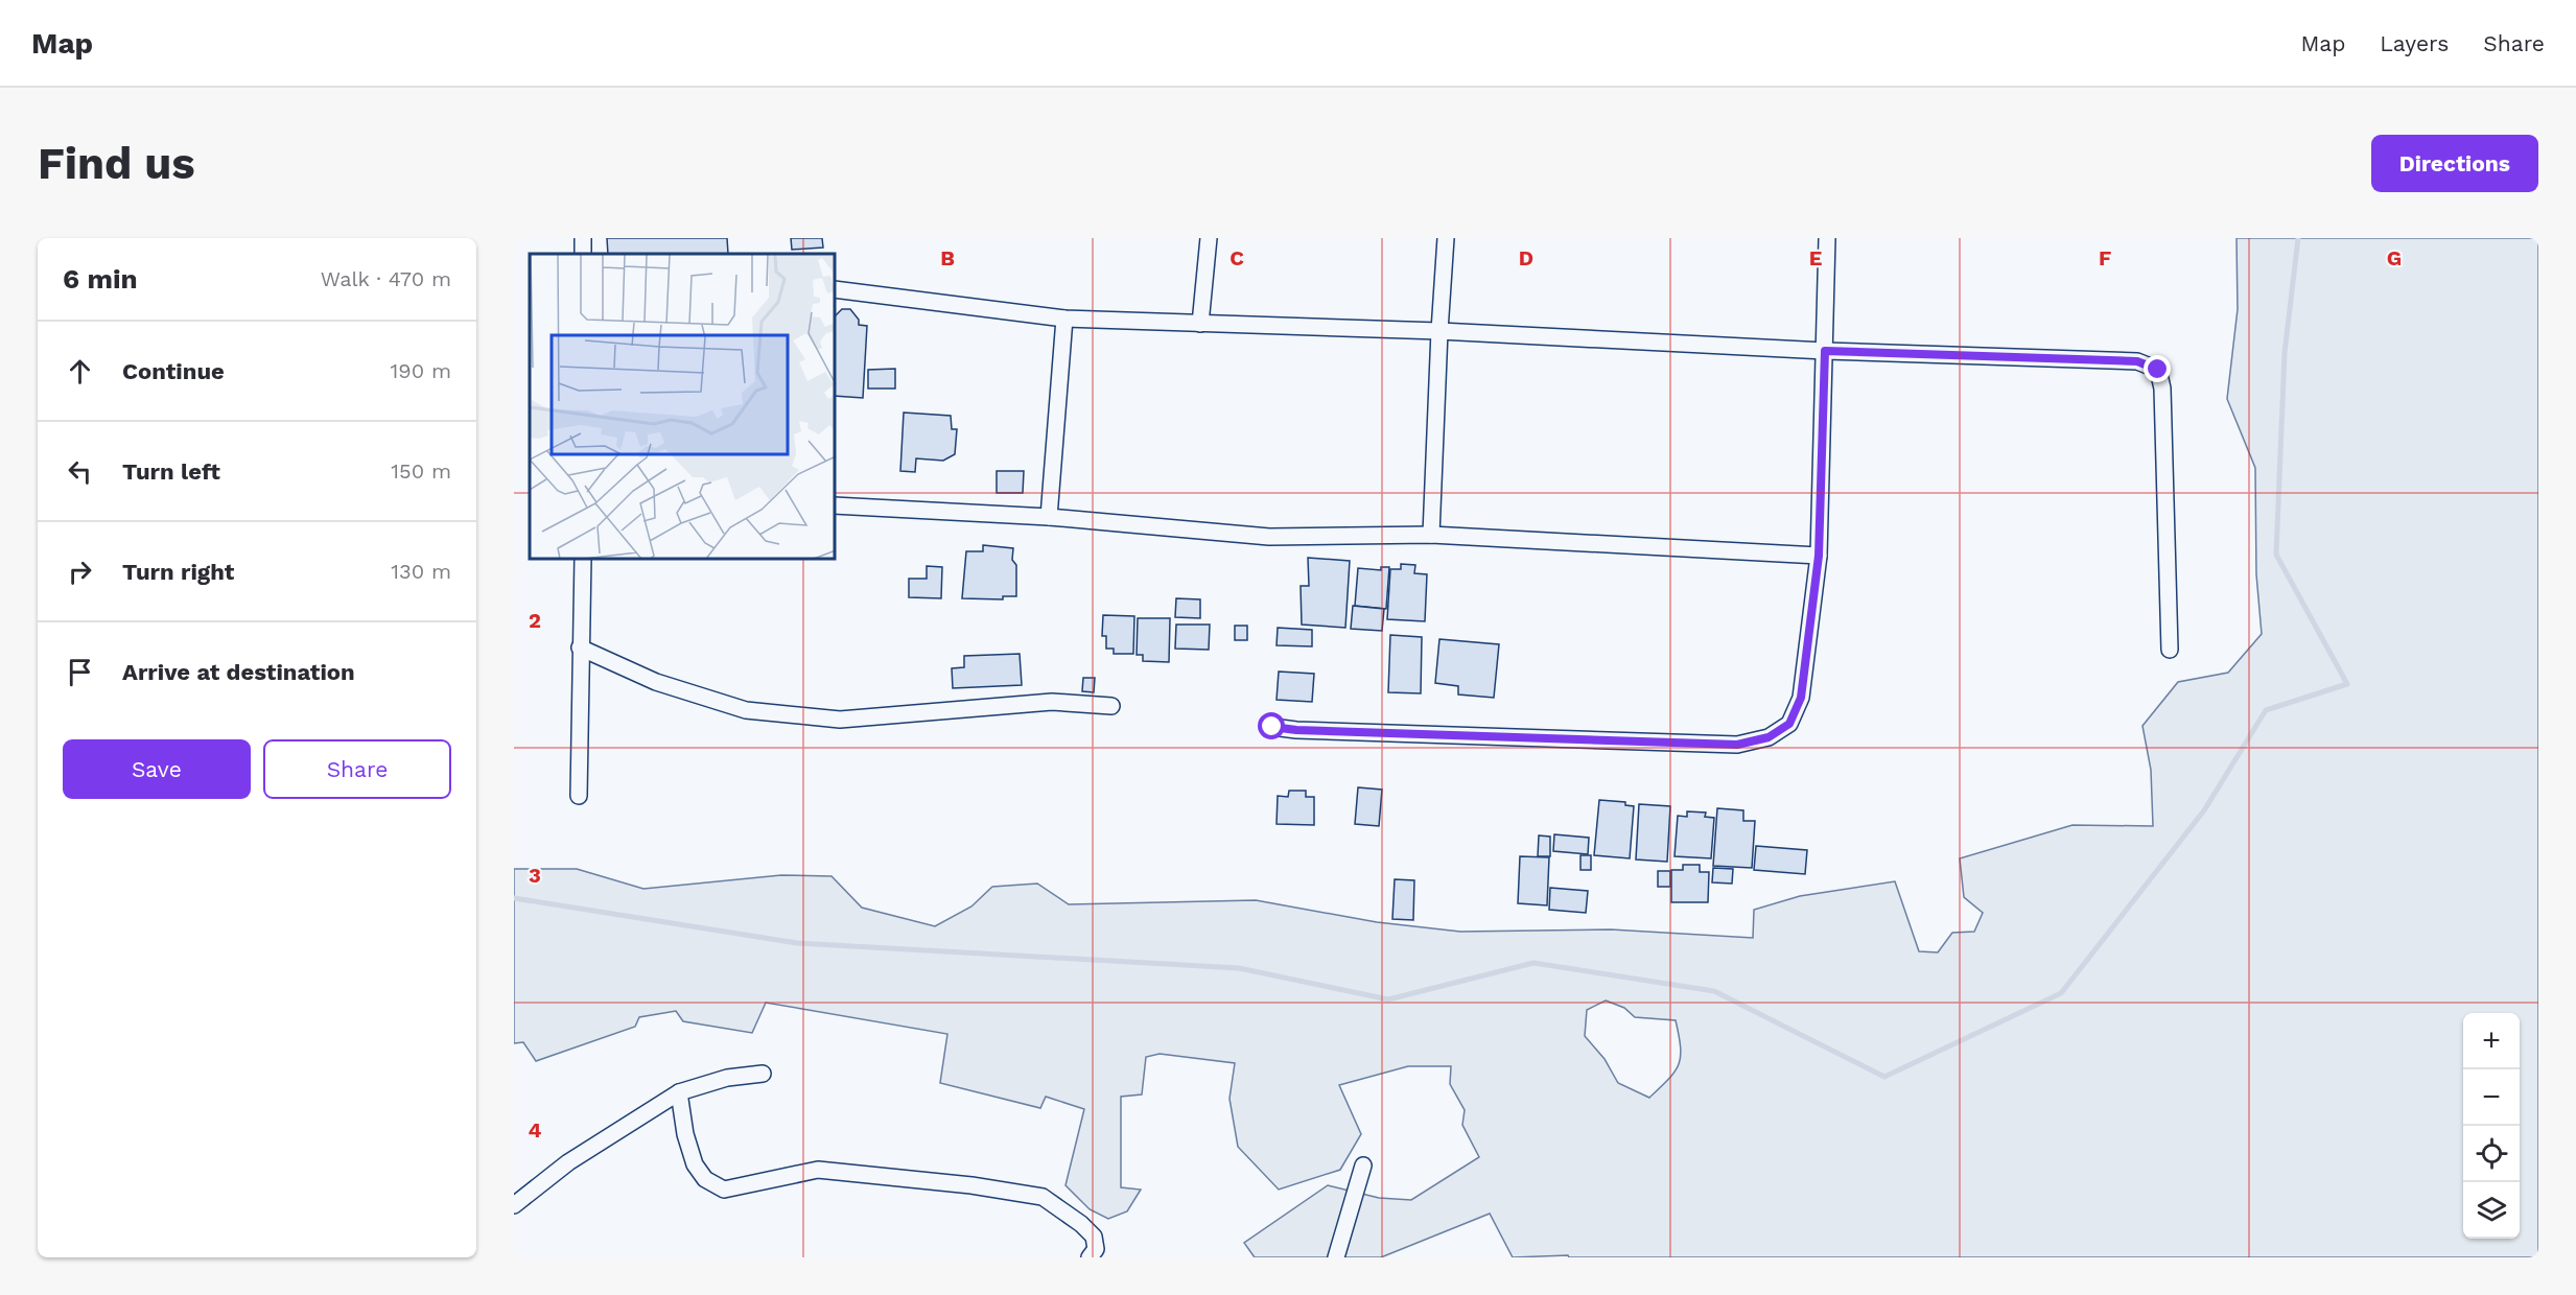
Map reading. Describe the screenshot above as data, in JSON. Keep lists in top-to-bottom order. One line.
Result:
{"page":{"header":"Map","nav":["Map","Layers","Share"],"buttons":["Directions",["Save","Share"]],"title":"Find us","heading":["6 min","Walk · 470 m"],"list":[["Continue","190 m"],["Turn left","150 m"],["Turn right","130 m"],"Arrive at destination"],"map_buttons":["+","−"]},"grid":{"columns":["B","C","D","E","F","G"],"rows":["2","3","4"]}}
